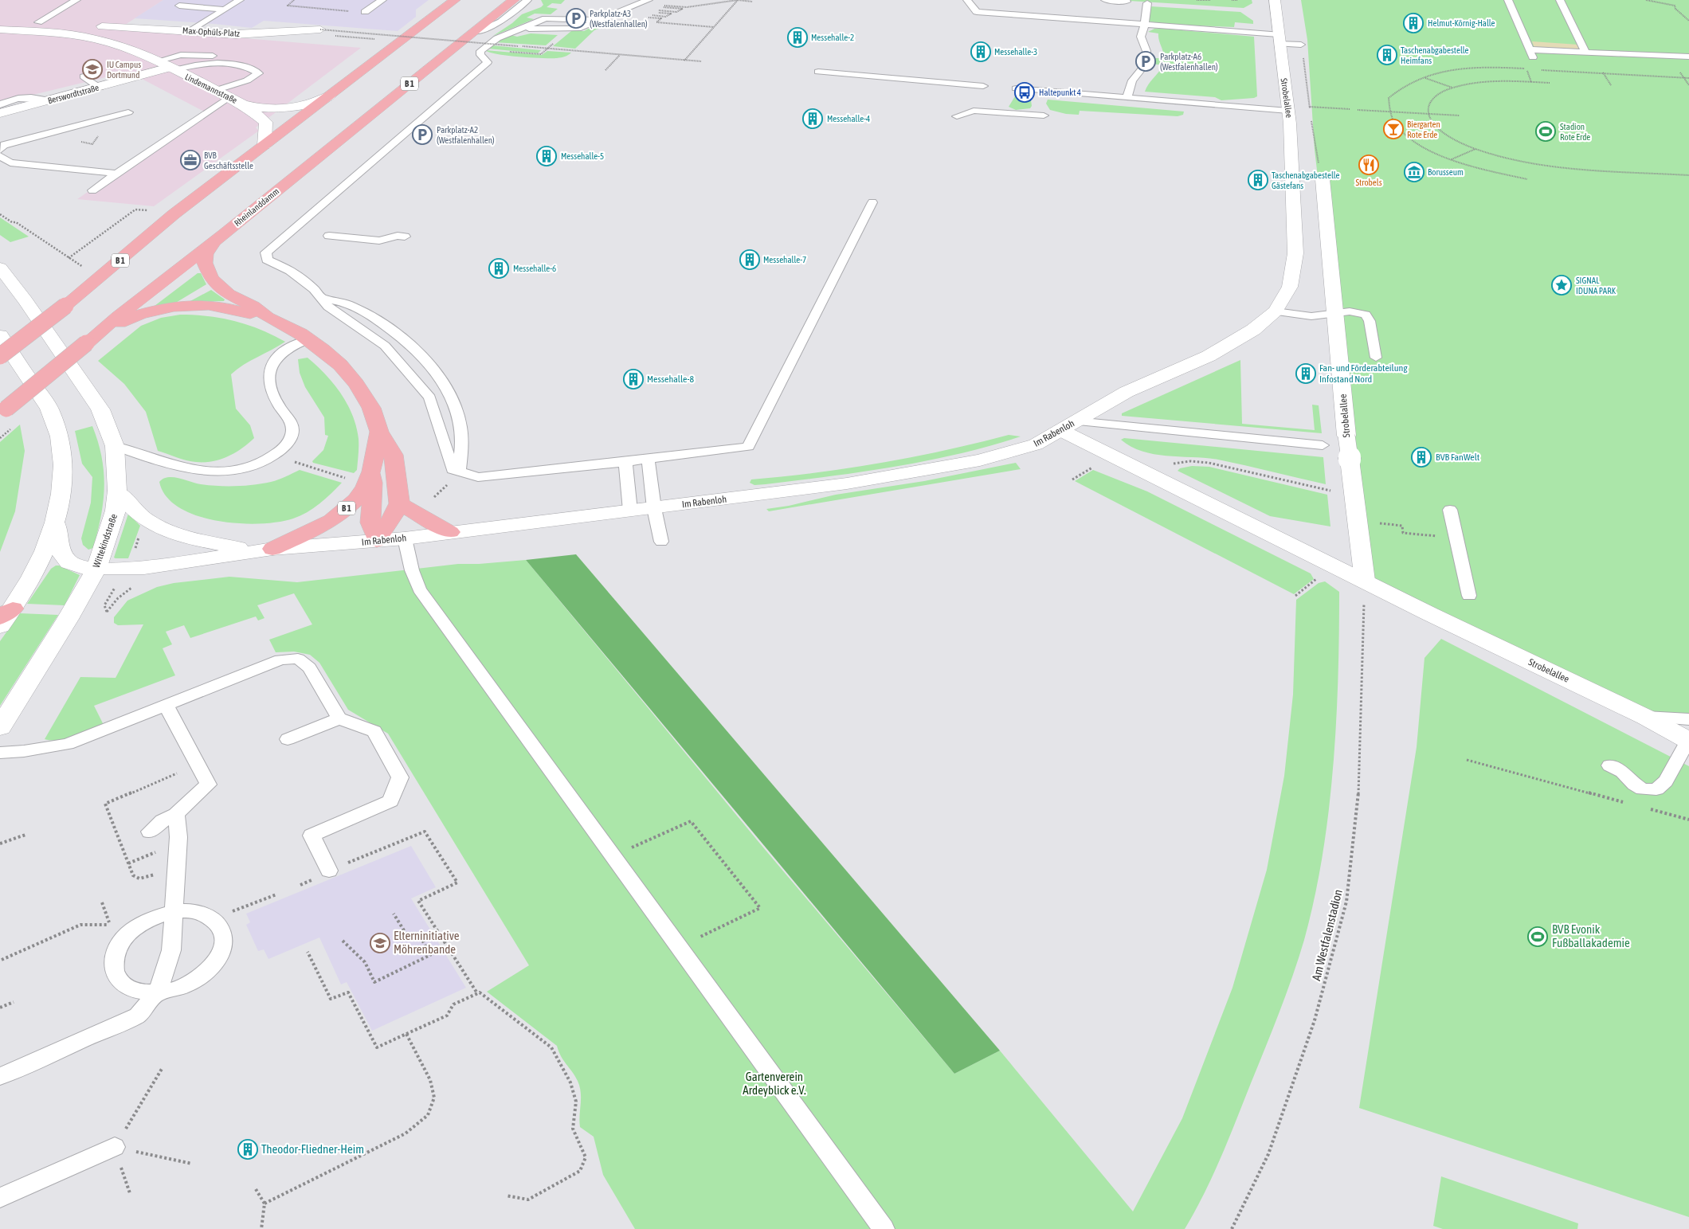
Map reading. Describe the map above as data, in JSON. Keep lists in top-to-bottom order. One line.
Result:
{"streets":{"main road":["B 1","Rheinlanddamm"],"street":["Max-Ophüls-Platz","Lindemannstraße","Berswordtstraße","Strobelallee","Im Rabenloh","Wittekindstraße"],"path":["Am Westfalenstadion"]},"crossings":[["Max-Ophüls-Platz","Lindemannstraße"],["B 1","Lindemannstraße"],["B 1","Rheinlanddamm"],["B 1","Im Rabenloh"],["Lindemannstraße","Berswordtstraße"],["Strobelallee","Im Rabenloh"],["Strobelallee","Am Westfalenstadion"],["Im Rabenloh","Wittekindstraße"]],"parks":["Gartenverein Ardeyblick e.V."],"places":{"parking":["Parkplatz-A3 (Westfalenhallen)","Parkplatz-A6 (Westfalenhallen)","Parkplatz-A2 (Westfalenhallen)"],"building":["Helmut-Körnig-Halle","Messehalle-2","Messehalle-3","Taschenabgabestelle Heimfans","Messehalle-4","Messehalle-5","Taschenabgabestelle Gästefans","Messehalle-7","Messehalle-6","Fan- und Förderabteilung Infostand Nord","Messehalle-8","BVB FanWelt","Theodor-Fliedner-Heim"],"school or university":["IU Campus Dortmund","Elterninitiative Möhrenbande"],"bus stop":["Haltepunkt 4"],"bar":["Biergarten Rote Erde"],"sports":["Stadion Rote Erde","BVB Evonik Fußballakademie"],"office":["BVB Geschäftsstelle"],"restaurant":["Strobels"],"museum":["Borusseum"],"place":["SIGNAL IDUNA PARK"]}}
